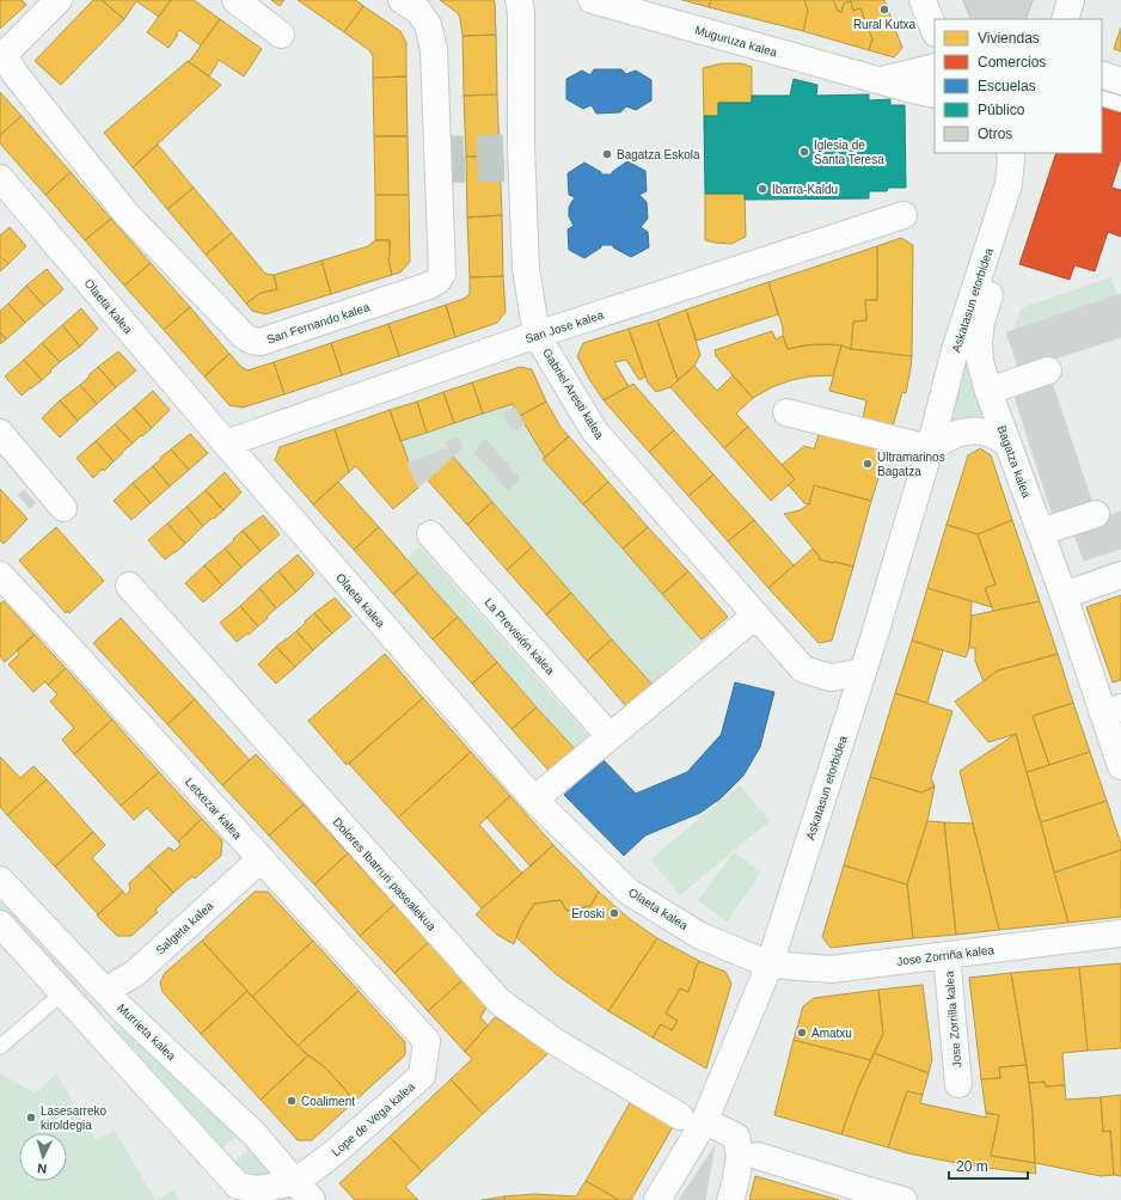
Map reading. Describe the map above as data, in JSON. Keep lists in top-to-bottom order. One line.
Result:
{"streets":{"street":["Muguruza kalea","Askatasun etorbidea","Olaeta kalea","San Fernando kalea","San Jose kalea","Gabriel Aresti kalea","Bagatza kalea","La Previsión kalea","Letxezar kalea","Dolores Ibarruri pasealekua","Salgeta kalea","Jose Zorriña kalea","Jose Zorrilla kalea","Murrieta kalea","Lope de Vega kalea"]},"crossings":[["Askatasun etorbidea","Olaeta kalea"],["Askatasun etorbidea","Gabriel Aresti kalea"],["Askatasun etorbidea","Dolores Ibarruri pasealekua"],["Askatasun etorbidea","Jose Zorriña kalea"],["Olaeta kalea","San Jose kalea"],["Olaeta kalea","Jose Zorriña kalea"],["San Jose kalea","Gabriel Aresti kalea"],["Letxezar kalea","Salgeta kalea"],["Letxezar kalea","Lope de Vega kalea"],["Salgeta kalea","Murrieta kalea"],["Jose Zorriña kalea","Jose Zorrilla kalea"],["Murrieta kalea","Lope de Vega kalea"]],"places":["Rural Kutxa","Iglesia de Santa Teresa","Bagatza Eskola","Ibarra-Kaldu","Ultramarinos Bagatza","Eroski","Amatxu","Coaliment","Lasesarreko kiroldegia"],"legend":["Viviendas","Comercios","Escuelas","Público","Otros"],"scale_bar":"20 m","north":"bottom"}
